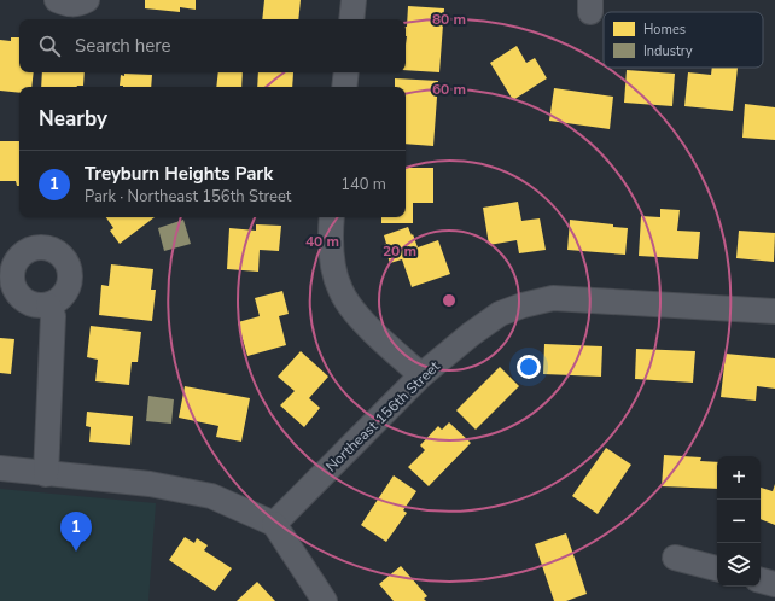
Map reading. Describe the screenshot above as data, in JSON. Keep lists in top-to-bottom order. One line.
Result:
{"streets":{"street":["Northeast 156th Street"]},"legend":["Homes","Industry"],"page":{"search":"Search here","heading":"Nearby","list":[{"mark":"1","name":"Treyburn Heights Park","note":"Park · Northeast 156th Street","value":"140 m"}],"map_buttons":["+","−"],"pins":"1"},"rings":["80 m","60 m","40 m","20 m"]}
